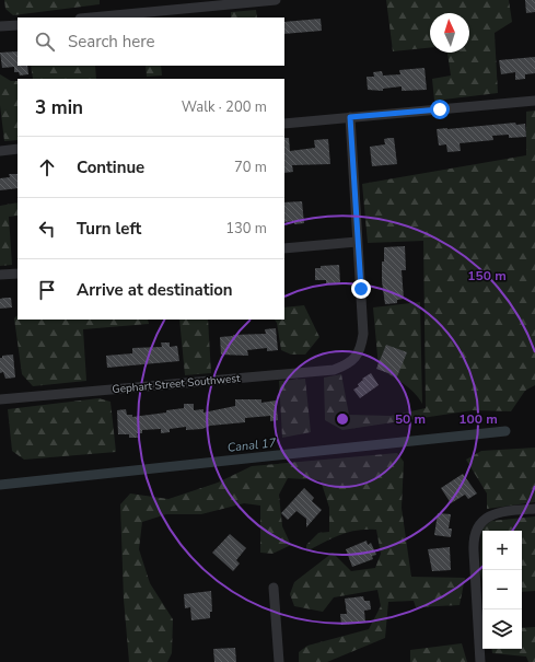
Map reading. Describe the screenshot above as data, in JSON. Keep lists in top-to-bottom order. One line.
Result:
{"streets":{"street":["Gephart Street Southwest"]},"water":["Canal 17"],"north":"top","page":{"search":"Search here","heading":["3 min","Walk · 200 m"],"list":[["Continue","70 m"],["Turn left","130 m"],"Arrive at destination"],"map_buttons":["+","−"]},"rings":["150 m","50 m","100 m"]}
